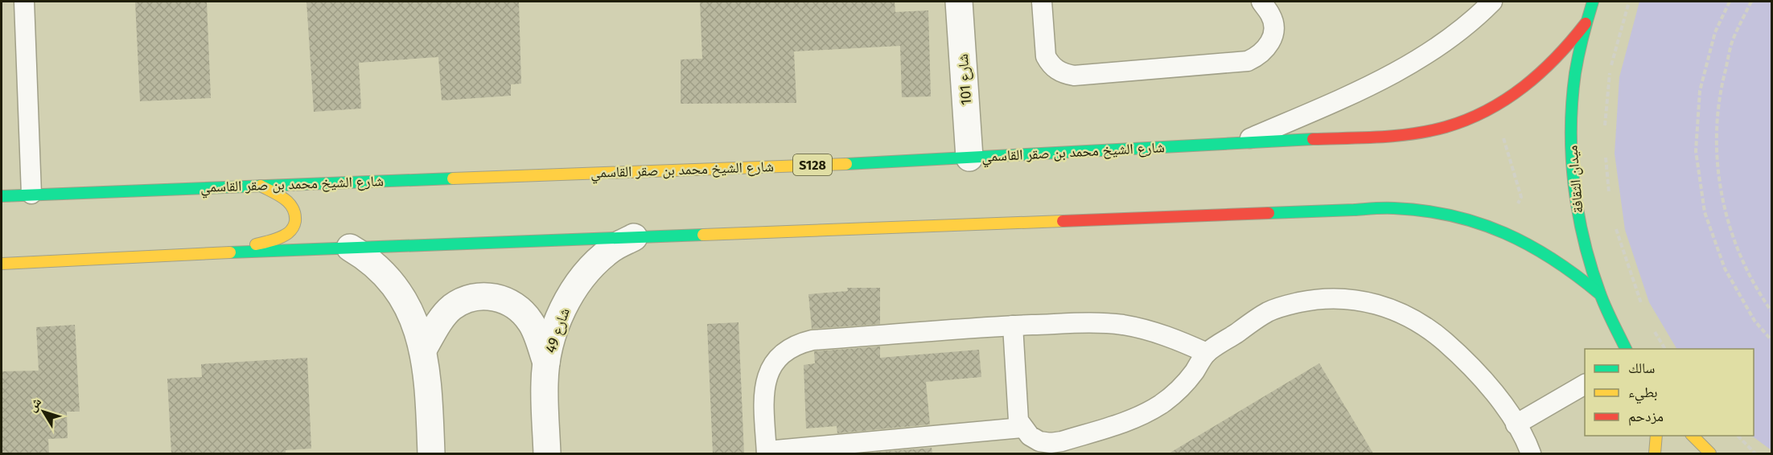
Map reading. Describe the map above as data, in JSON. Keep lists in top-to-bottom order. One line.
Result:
{"streets":{"main road":["شارع الشيخ محمد بن صقر القاسمي","S128","ميدان الثقافة"],"street":["شارع 101","شارع 49"]},"crossings":[["شارع 101","شارع الشيخ محمد بن صقر القاسمي"],["شارع الشيخ محمد بن صقر القاسمي","ميدان الثقافة"]],"legend":["سالك","بطيء","مزدحم"],"north":"top left"}
